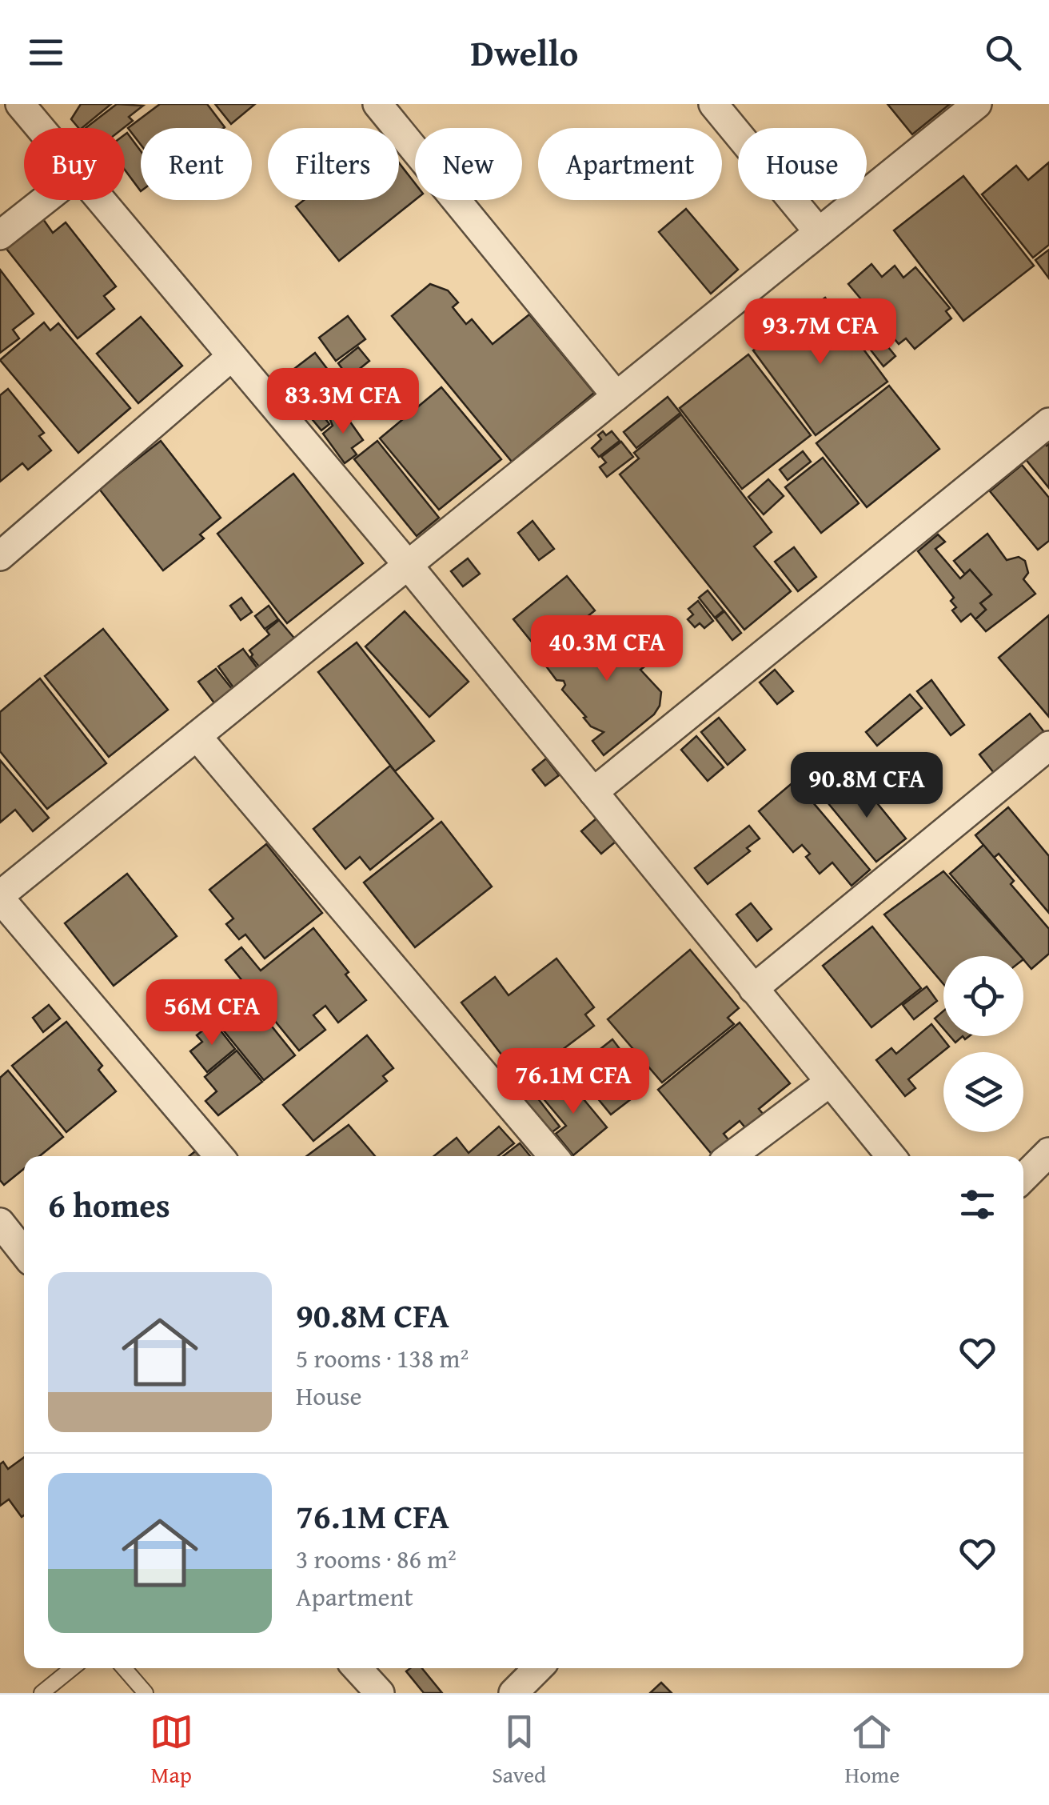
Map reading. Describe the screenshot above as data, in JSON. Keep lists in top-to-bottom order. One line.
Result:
{"page":{"header":"Dwello","chip":["Buy","Rent","Filters","New","Apartment","House"],"price":["93.7M CFA","83.3M CFA","40.3M CFA","90.8M CFA","56M CFA","76.1M CFA"],"heading":"6 homes","list":[{"name":"90.8M CFA","note":"5 rooms · 138 m² · House"},{"name":"76.1M CFA","note":"3 rooms · 86 m² · Apartment"}],"tabs":["Map","Saved","Home"]}}
